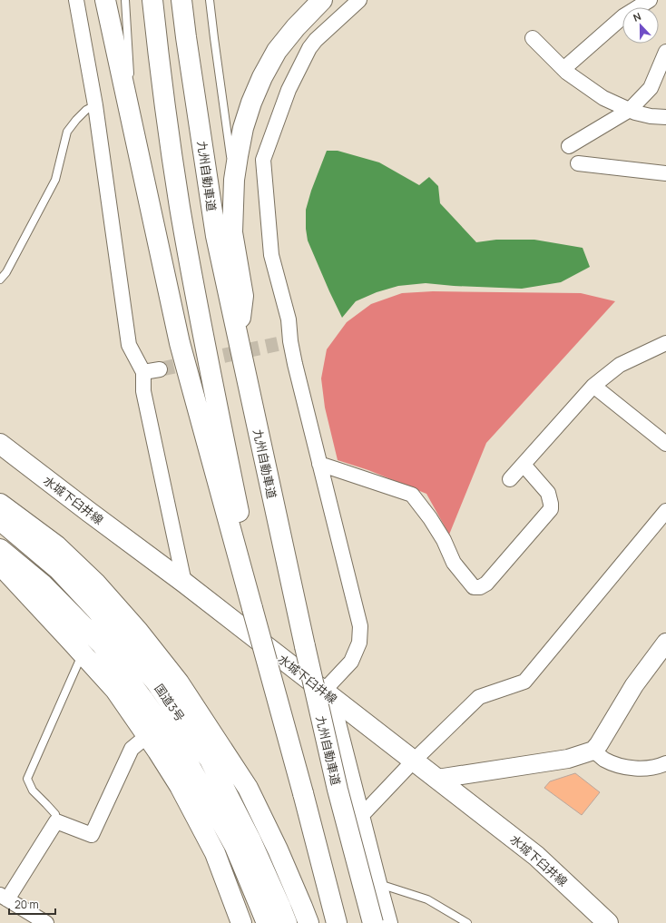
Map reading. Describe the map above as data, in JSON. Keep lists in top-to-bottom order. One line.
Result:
{"streets":{"main road":["九州自動車道","水城下臼井線","国道3号"]},"scale_bar":"20 m","north":"top"}
